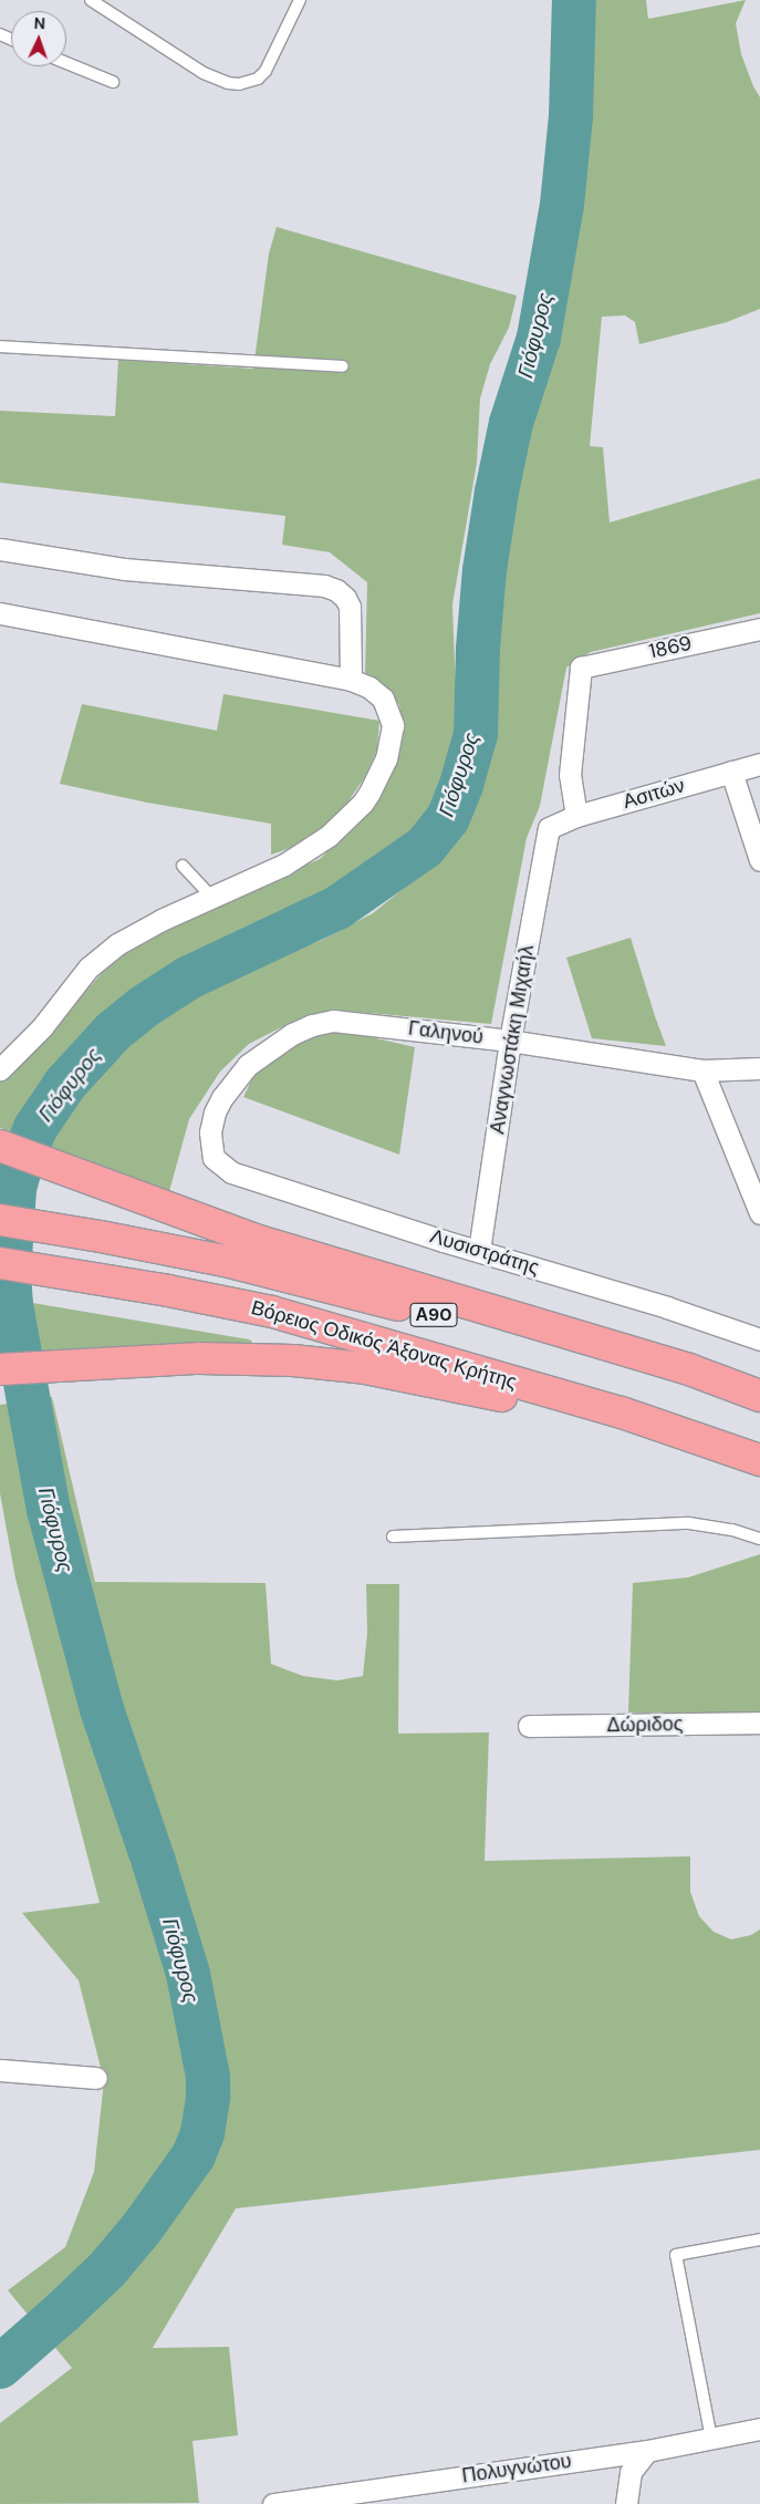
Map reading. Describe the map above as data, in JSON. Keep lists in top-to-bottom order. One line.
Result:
{"streets":{"highway":["Α90","Βόρειος Οδικός Άξονας Κρήτης"],"street":["1869","Ασιτών","Γαληνού","Αναγνωστάκη Μιχαήλ","Λυσιστράτης","Δώριδος","Πολυγνώτου"]},"crossings":[["1869","Ασιτών"],["Ασιτών","Αναγνωστάκη Μιχαήλ"],["Γαληνού","Αναγνωστάκη Μιχαήλ"],["Γαληνού","Λυσιστράτης"],["Αναγνωστάκη Μιχαήλ","Λυσιστράτης"]],"water":["Γιόφυρος"],"north":"top"}
